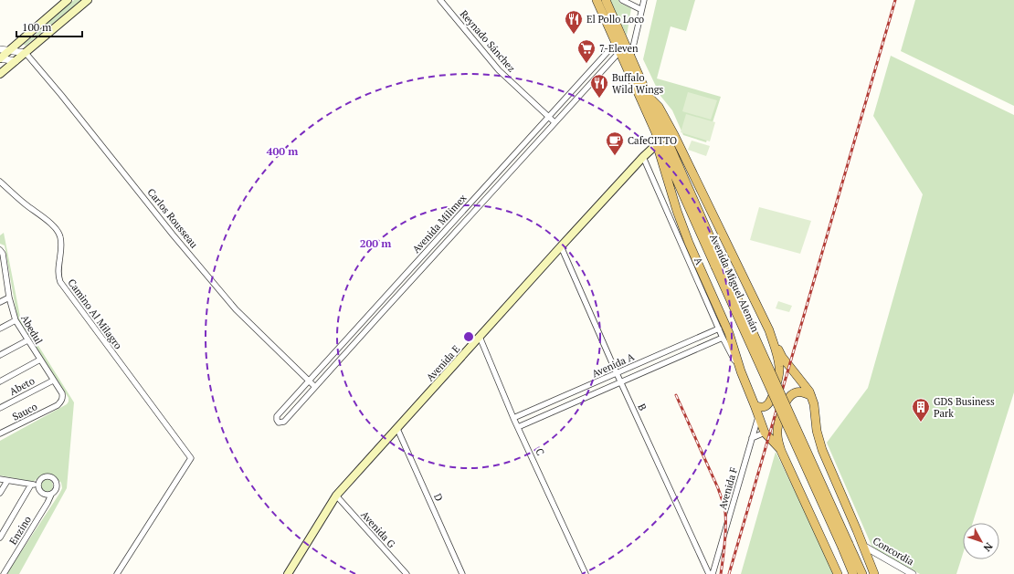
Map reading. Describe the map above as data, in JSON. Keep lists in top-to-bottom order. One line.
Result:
{"streets":{"highway":["Avenida Miguel Alemán"],"main road":["Avenida E"],"street":["Reynado Sánchez","Carlos Rousseau","Avenida Milimex","A","Camino Al Milagro","Abedul","Avenida A","Abeto","B","Sauco","C","Avenida F","D","Avenida G","Enzino","Concordia"]},"crossings":[["Reynado Sánchez","Avenida Milimex"],["Carlos Rousseau","Avenida Milimex"],["Avenida Milimex","Avenida Miguel Alemán"],["A","Avenida E"],["A","Avenida A"],["Abedul","Abeto"],["Abedul","Sauco"],["Avenida E","B"],["Avenida E","C"],["Avenida E","D"],["Avenida E","Avenida G"],["Avenida A","B"],["Avenida A","C"]],"places":{"restaurant":["El Pollo Loco","Buffalo Wild Wings"],"supermarket":["7-Eleven"],"cafe":["CafeCITTO"],"building":["GDS Business Park"]},"scale_bar":"100 m","north":"bottom right","rings":["400 m","200 m"]}
